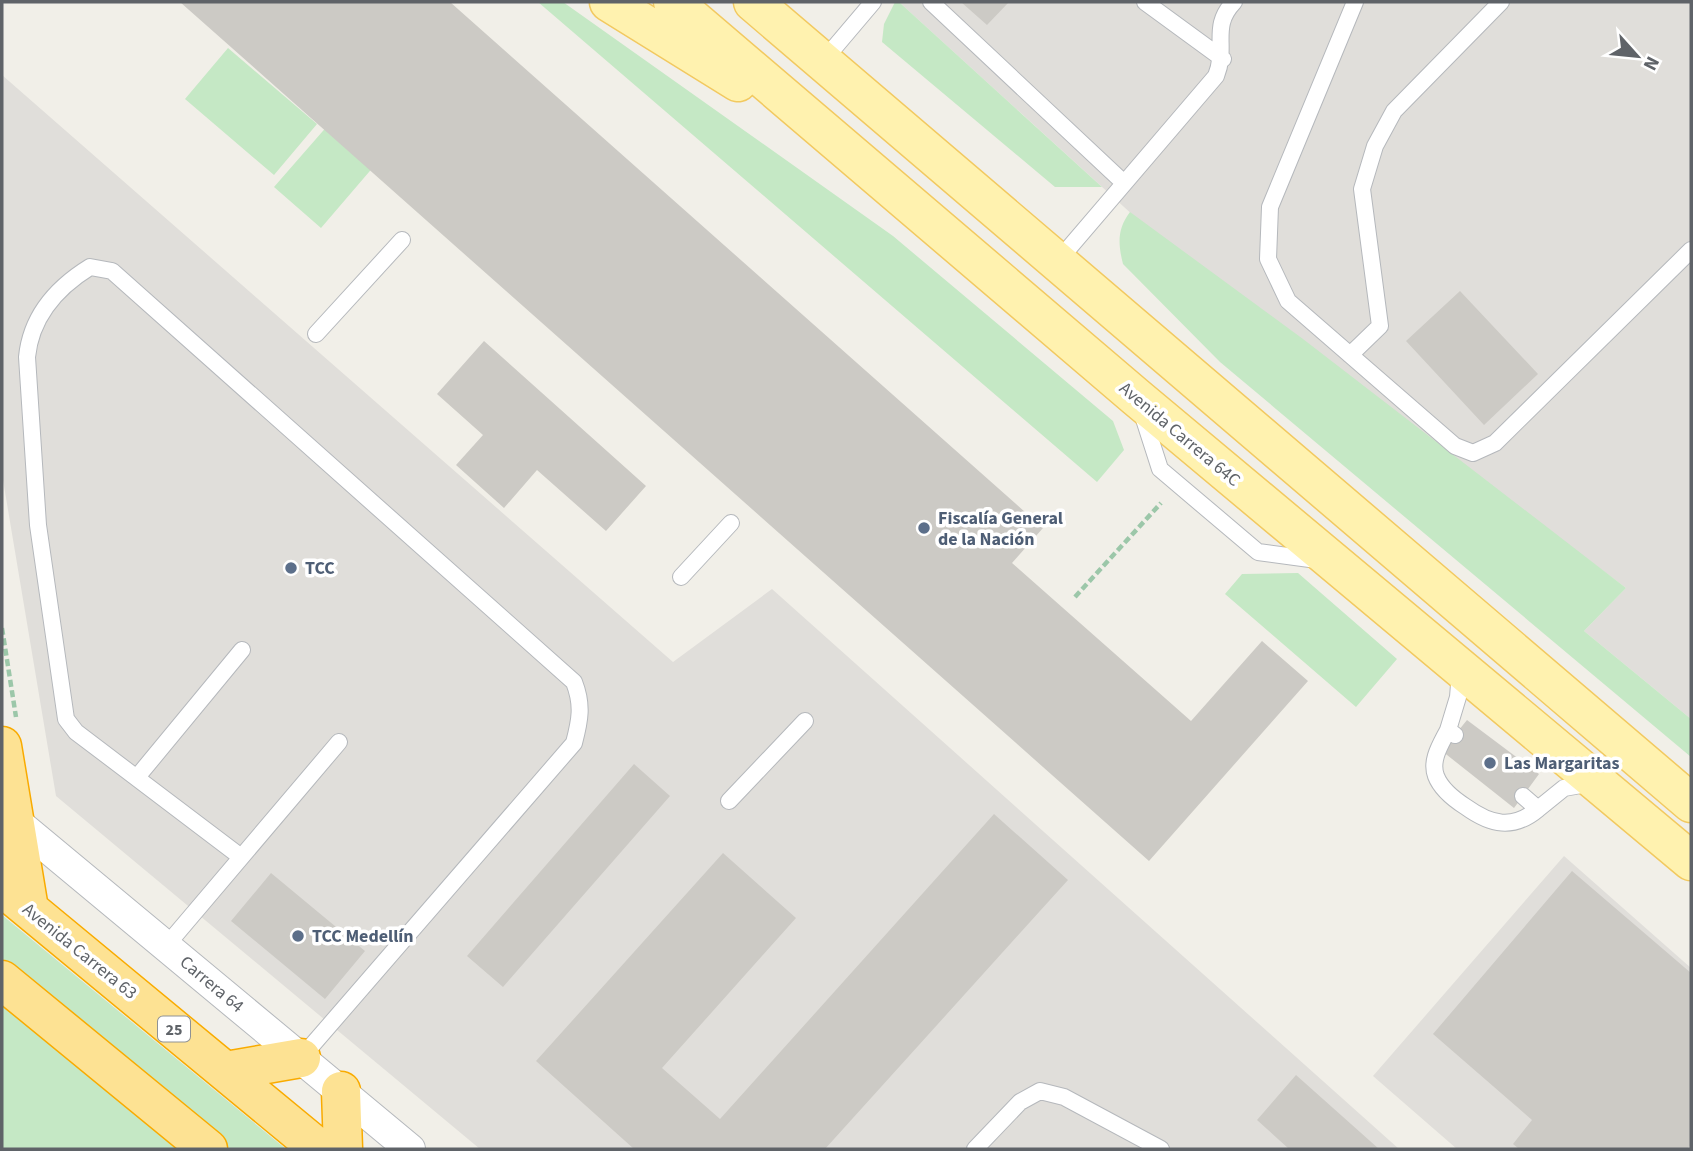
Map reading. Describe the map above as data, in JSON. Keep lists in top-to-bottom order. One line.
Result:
{"streets":{"highway":["Avenida Carrera 63","25"],"main road":["Avenida Carrera 64C"],"street":["Carrera 64"]},"places":["Fiscalía General de la Nación","TCC","Las Margaritas","TCC Medellín"],"north":"bottom right"}
